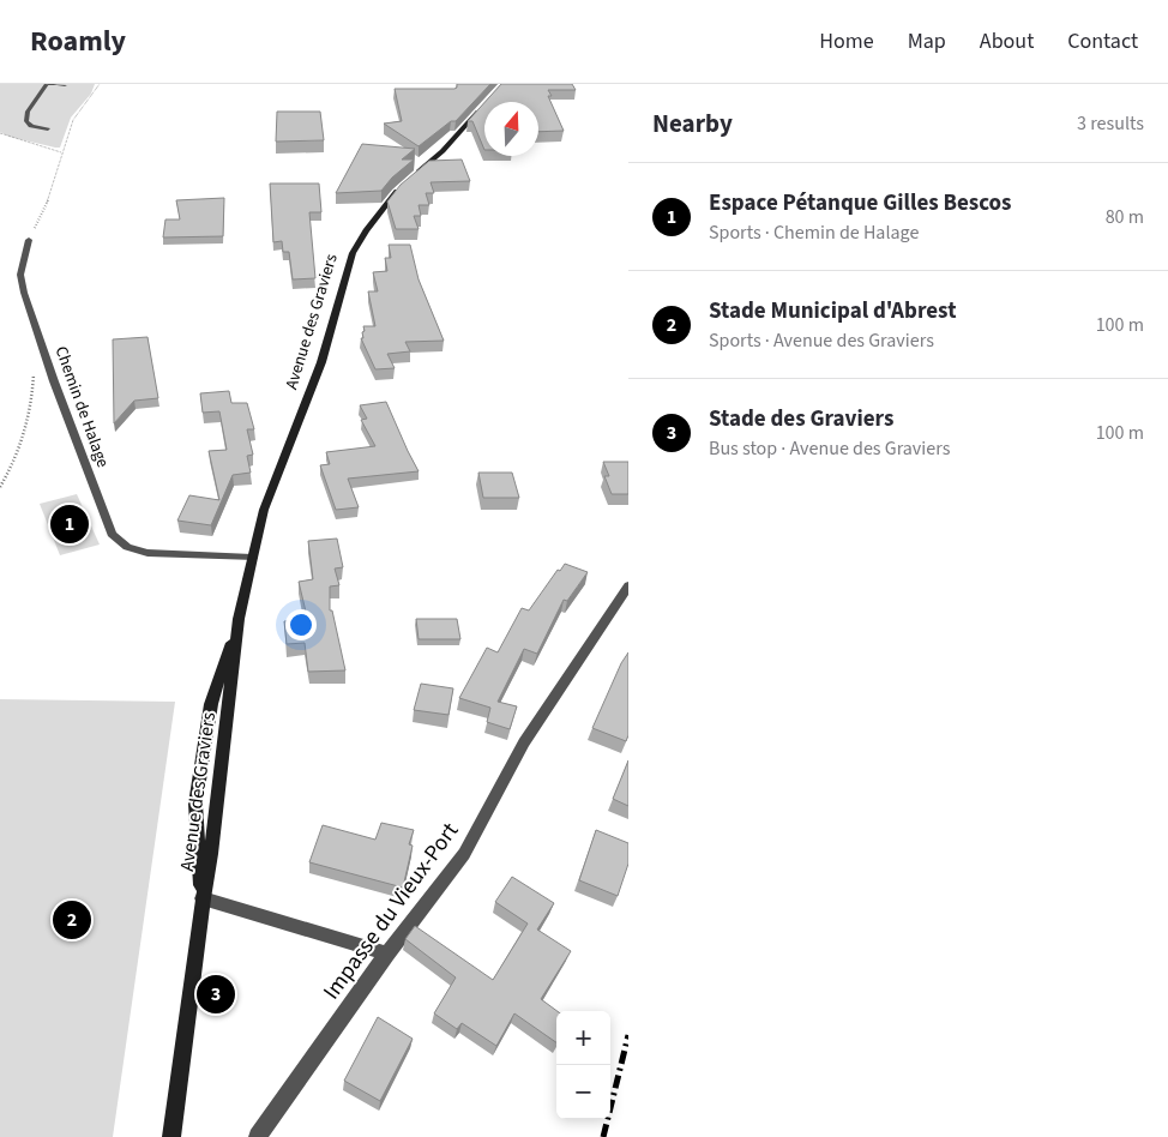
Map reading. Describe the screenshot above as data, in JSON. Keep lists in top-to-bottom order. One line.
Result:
{"streets":{"street":["Avenue des Graviers","Chemin de Halage","Impasse du Vieux-Port"]},"crossings":[["Avenue des Graviers","Chemin de Halage"]],"north":"top","page":{"header":"Roamly","nav":["Home","Map","About","Contact"],"heading":["Nearby","3 results"],"list":[{"mark":"1","name":"Espace Pétanque Gilles Bescos","note":"Sports · Chemin de Halage","value":"80 m"},{"mark":"2","name":"Stade Municipal d'Abrest","note":"Sports · Avenue des Graviers","value":"100 m"},{"mark":"3","name":"Stade des Graviers","note":"Bus stop · Avenue des Graviers","value":"100 m"}],"pins":["1","2","3"],"map_buttons":["+","−"]}}
